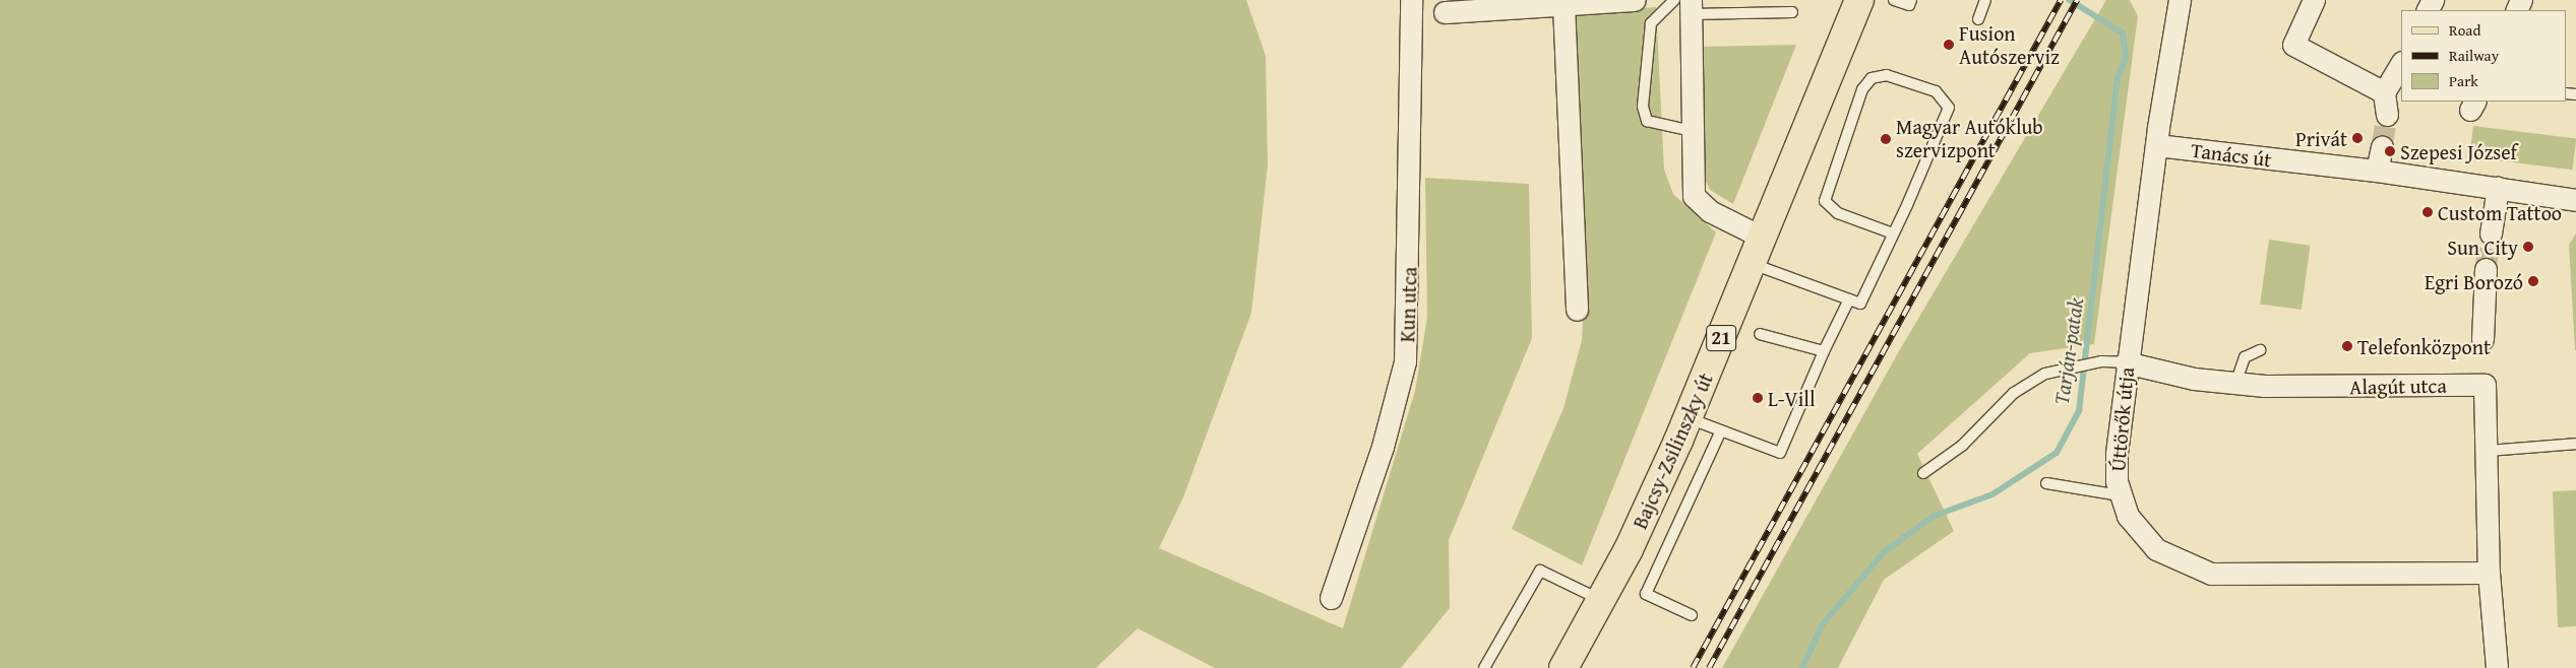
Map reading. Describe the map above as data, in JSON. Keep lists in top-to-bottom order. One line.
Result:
{"streets":{"main road":["21","Bajcsy-Zsilinszky út"],"street":["Tanács út","Kun utca","Alagút utca","Úttörők útja"]},"crossings":[["Tanács út","Úttörők útja"],["Alagút utca","Úttörők útja"]],"water":["Tarján-patak"],"places":["Fusion Autószerviz","Privát","Magyar Autóklub szervizpont","Szepesi József","Custom Tattoo","Sun City","Egri Borozó","Telefonközpont","L-Vill"],"legend":["Road","Railway","Park"]}
